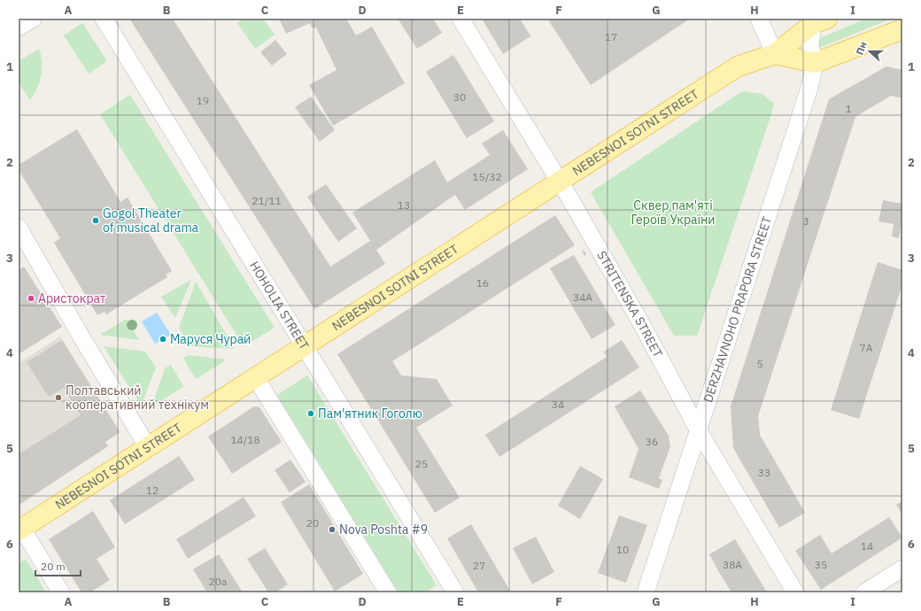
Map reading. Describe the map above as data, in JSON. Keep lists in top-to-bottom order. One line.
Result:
{"streets":{"main road":["NEBESNOI SOTNI STREET"],"street":["STRITENSKA STREET","HOHOLIA STREET","DERZHAVNOHO PRAPORA STREET"]},"crossings":[["NEBESNOI SOTNI STREET","STRITENSKA STREET"],["NEBESNOI SOTNI STREET","HOHOLIA STREET"],["NEBESNOI SOTNI STREET","DERZHAVNOHO PRAPORA STREET"],["STRITENSKA STREET","DERZHAVNOHO PRAPORA STREET"]],"parks":["Сквер пам'яті Героїв України"],"places":["Gogol Theater of musical drama","Аристократ","Маруся Чурай","Полтавський кооперативний технікум","Пам'ятник Гоголю","Nova Poshta #9"],"house_numbers":["17","30","19","1","15/32","21/11","13","3","16","34А","7А","5","34","14/18","36","25","33","12","20","14","10","38А","35","27","20а"],"scale_bar":"20 m","north":"left","grid":{"columns":["A","B","C","D","E","F","G","H","I"],"rows":["1","2","3","4","5","6"]}}
